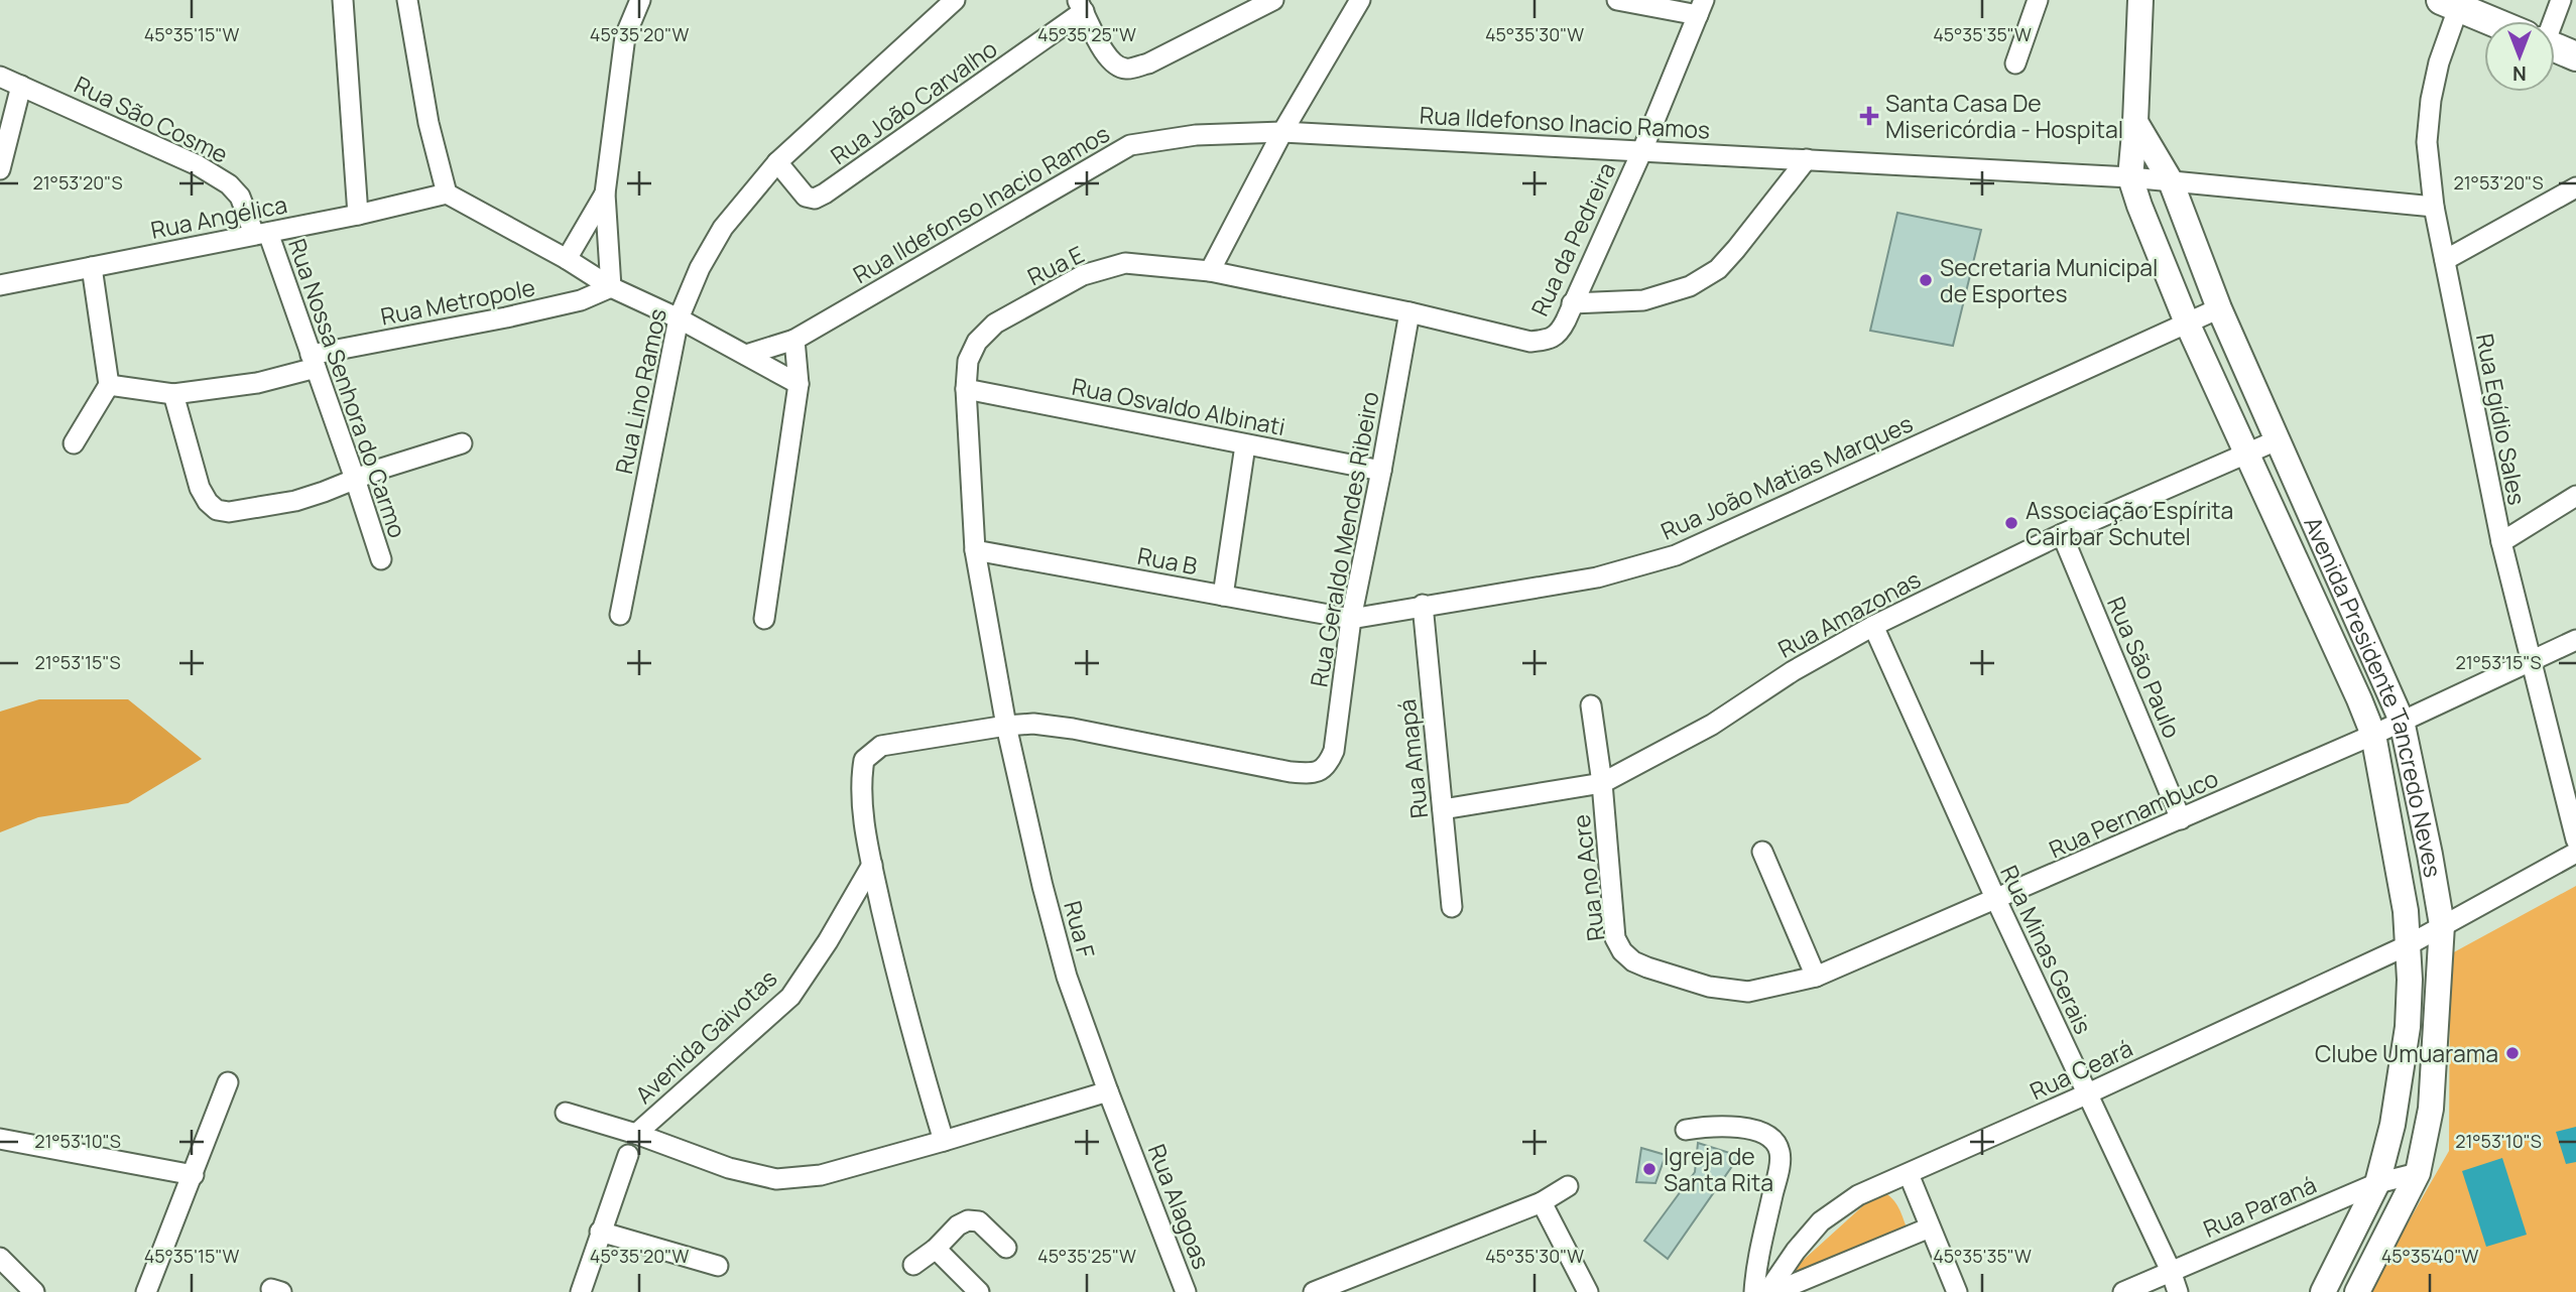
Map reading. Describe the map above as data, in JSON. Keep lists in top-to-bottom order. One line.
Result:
{"streets":{"street":["Rua João Carvalho","Rua São Cosme","Rua Ildefonso Inacio Ramos","Rua Angélica","Rua da Pedreira","Rua E","Rua Metropole","Rua Nossa Senhora do Carmo","Rua Lino Ramos","Rua Osvaldo Albinati","Rua Egídio Sales","Rua João Matias Marques","Rua Geraldo Mendes Ribeiro","Rua B","Rua Amazonas","Rua São Paulo","Avenida Presidente Tancredo Neves","Rua Amapá","Rua Pernambuco","Rua no Acre","Rua F","Rua Minas Gerais","Avenida Gaivotas","Rua Ceará","Rua Alagoas","Rua Paraná"]},"crossings":[["Rua João Carvalho","Rua Lino Ramos"],["Rua São Cosme","Rua Angélica"],["Rua São Cosme","Rua Nossa Senhora do Carmo"],["Rua Ildefonso Inacio Ramos","Rua da Pedreira"],["Rua Ildefonso Inacio Ramos","Rua Egídio Sales"],["Rua Ildefonso Inacio Ramos","Avenida Presidente Tancredo Neves"],["Rua Angélica","Rua Nossa Senhora do Carmo"],["Rua da Pedreira","Rua E"],["Rua E","Rua Osvaldo Albinati"],["Rua E","Rua Geraldo Mendes Ribeiro"],["Rua E","Rua B"],["Rua E","Rua F"],["Rua Metropole","Rua Nossa Senhora do Carmo"],["Rua Osvaldo Albinati","Rua Geraldo Mendes Ribeiro"],["Rua Egídio Sales","Rua Pernambuco"],["Rua João Matias Marques","Rua Geraldo Mendes Ribeiro"],["Rua João Matias Marques","Rua B"],["Rua João Matias Marques","Avenida Presidente Tancredo Neves"],["Rua João Matias Marques","Rua Amapá"],["Rua Geraldo Mendes Ribeiro","Rua B"],["Rua Geraldo Mendes Ribeiro","Rua F"],["Rua Amazonas","Rua São Paulo"],["Rua Amazonas","Avenida Presidente Tancredo Neves"],["Rua Amazonas","Rua Amapá"],["Rua Amazonas","Rua no Acre"],["Rua Amazonas","Rua Minas Gerais"],["Rua São Paulo","Rua Pernambuco"],["Avenida Presidente Tancredo Neves","Rua Pernambuco"],["Avenida Presidente Tancredo Neves","Rua Ceará"],["Avenida Presidente Tancredo Neves","Rua Paraná"],["Rua Pernambuco","Rua no Acre"],["Rua Pernambuco","Rua Minas Gerais"],["Rua F","Rua Alagoas"],["Rua Minas Gerais","Rua Ceará"],["Rua Minas Gerais","Rua Paraná"]],"places":{"health":["Santa Casa De Misericórdia - Hospital"],"other":["Secretaria Municipal de Esportes","Associação Espírita Cairbar Schutel","Clube Umuarama","Igreja de Santa Rita"]},"north":"bottom","coordinates":["45°35'15\"W","45°35'20\"W","45°35'25\"W","45°35'30\"W","45°35'35\"W","21°53'20\"S","21°53'15\"S","21°53'10\"S","45°35'40\"W"]}
